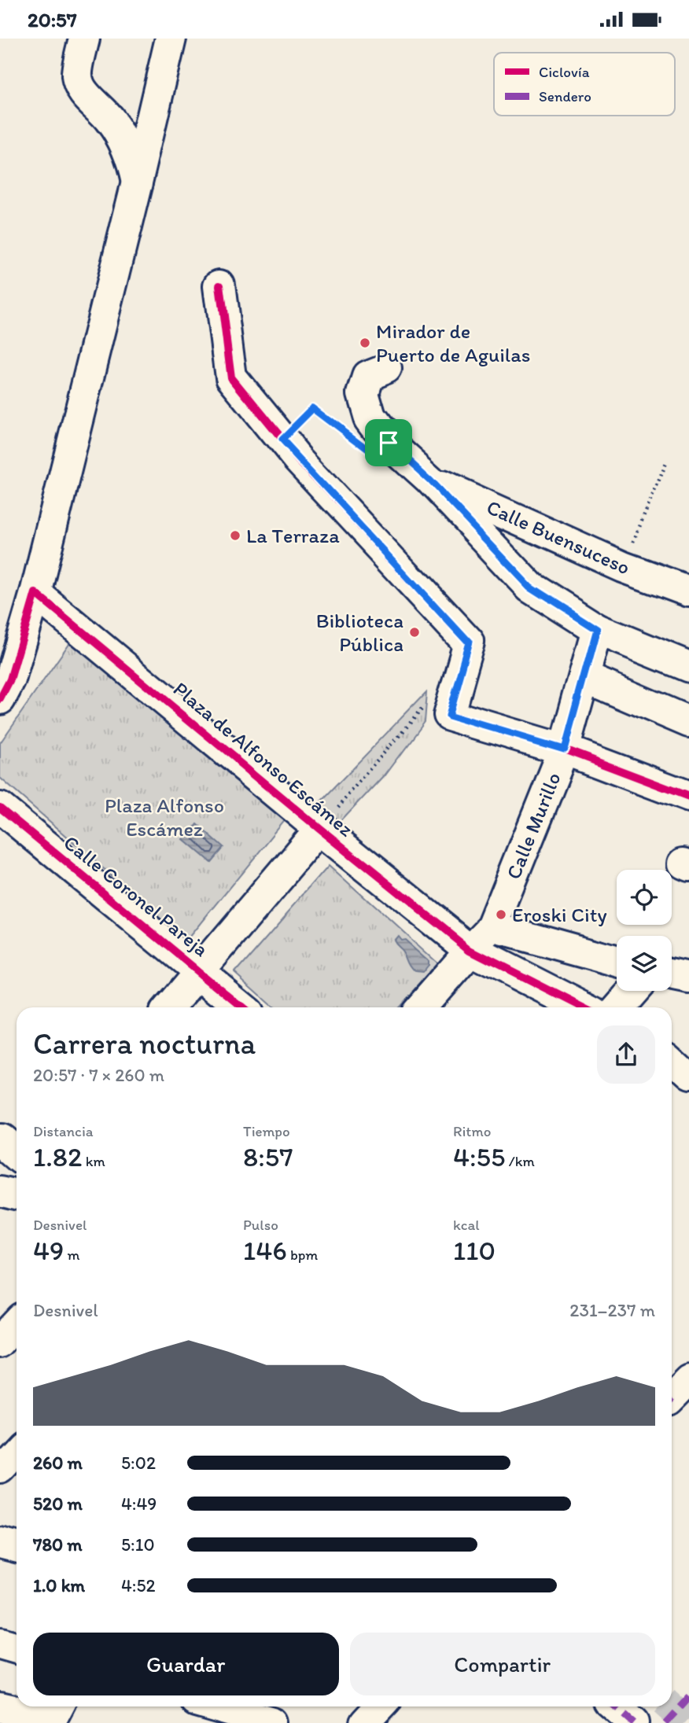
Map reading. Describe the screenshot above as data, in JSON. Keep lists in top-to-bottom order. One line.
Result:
{"streets":{"street":["Calle Buensuceso","Plaza de Alfonso Escámez","Calle Murillo","Calle Coronel Pareja"]},"parks":["Plaza Alfonso Escámez"],"places":["Mirador de Puerto de Aguilas","La Terraza","Biblioteca Pública","Eroski City"],"legend":["Ciclovía","Sendero"],"page":{"status":"20:57","heading":["Carrera nocturna","20:57 · 7 × 260 m"],"stats":[["Distancia","1.82 km"],["Tiempo","8:57"],["Ritmo","4:55 /km"],["Desnivel","49 m"],["Pulso","146 bpm"],["kcal","110"]],"chart":["Desnivel","231–237 m"],"list":[{"name":"260 m","note":"5:02"},{"name":"520 m","note":"4:49"},{"name":"780 m","note":"5:10"},{"name":"1.0 km","note":"4:52"}],"buttons":["Guardar","Compartir"]}}
